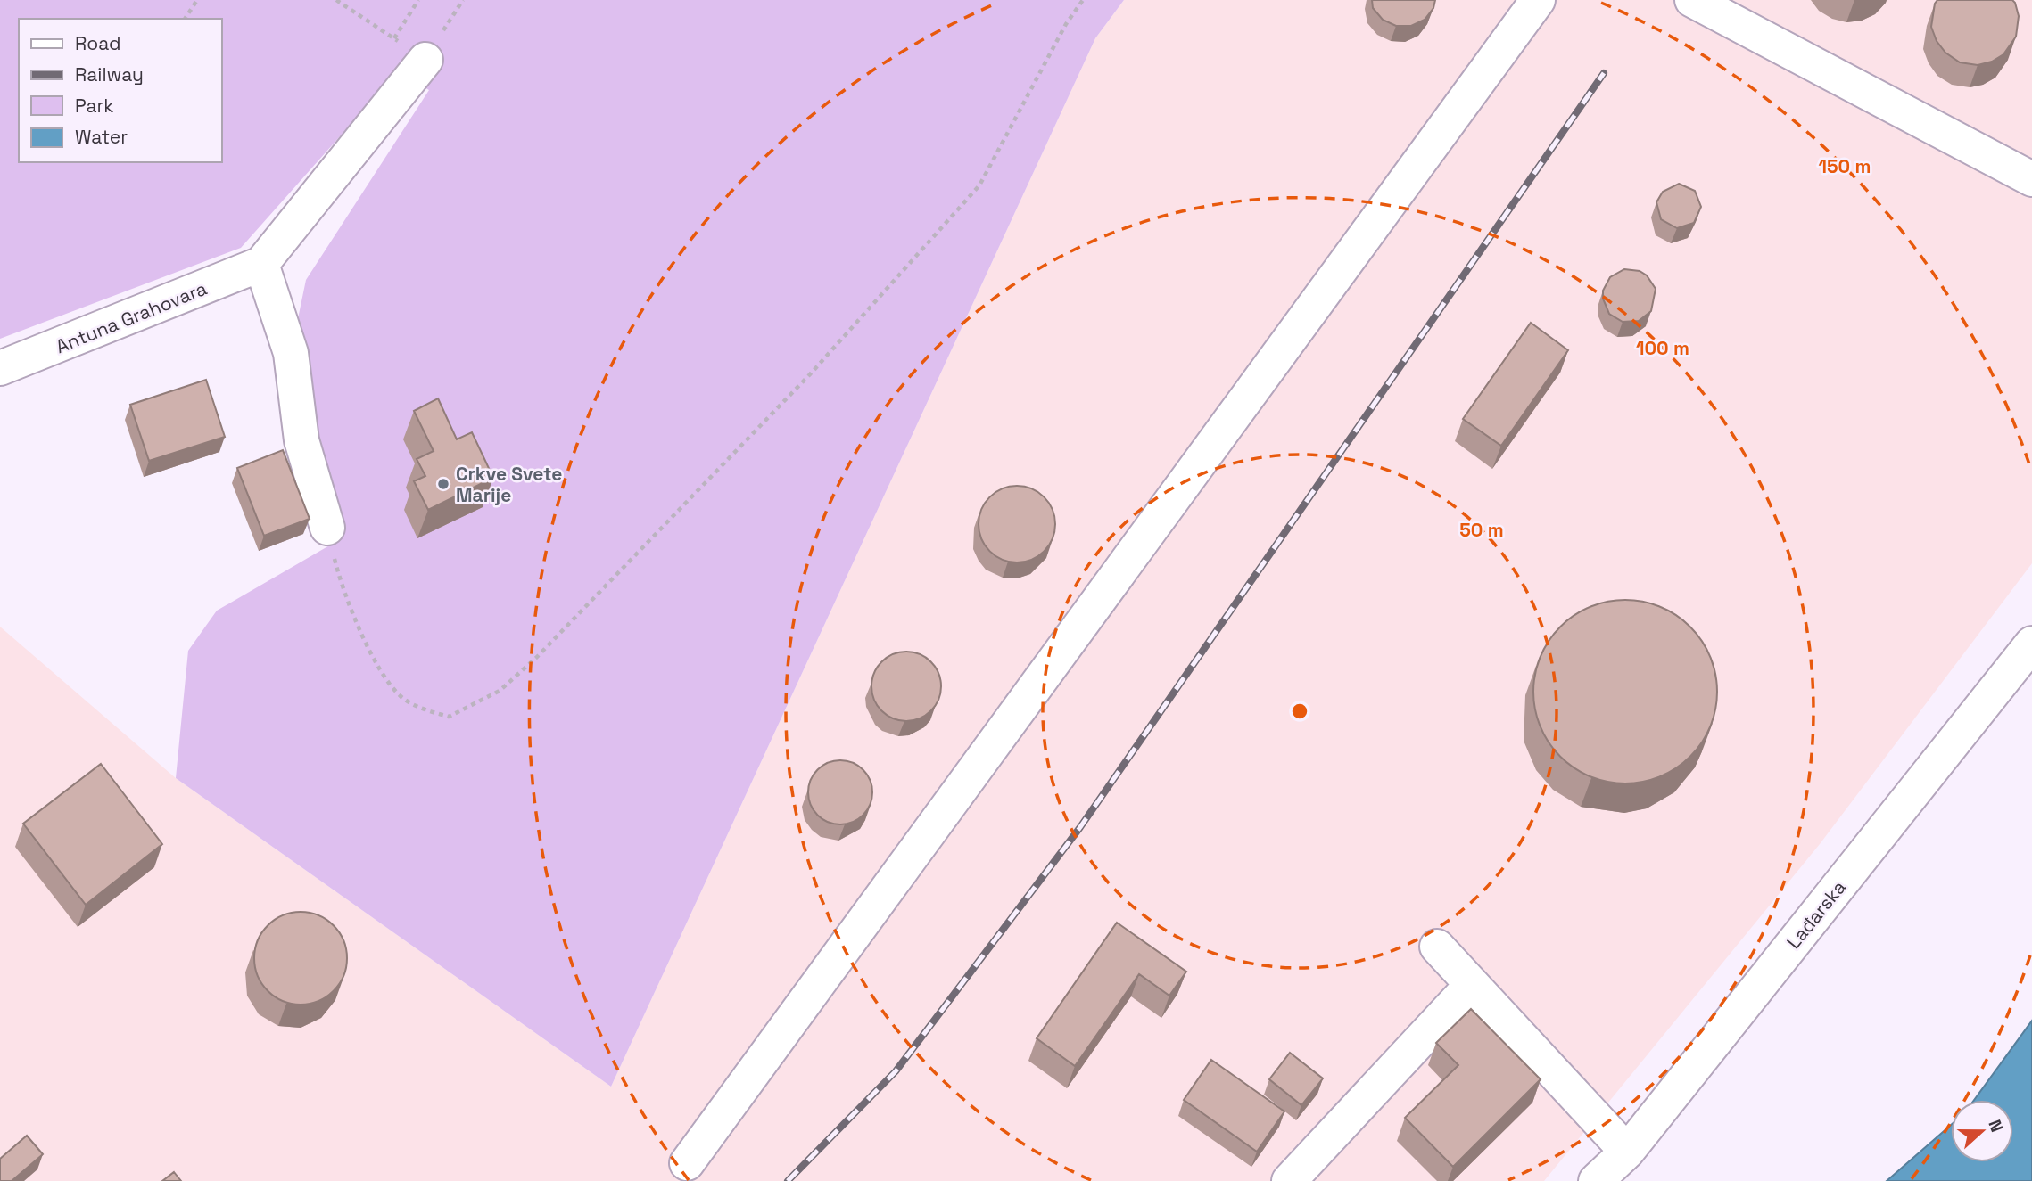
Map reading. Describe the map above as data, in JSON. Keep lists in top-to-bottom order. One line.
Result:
{"streets":{"street":["Antuna Grahovara","Lađarska"]},"places":["Crkve Svete Marije"],"legend":["Road","Railway","Park","Water"],"north":"right","rings":["150 m","100 m","50 m"]}
